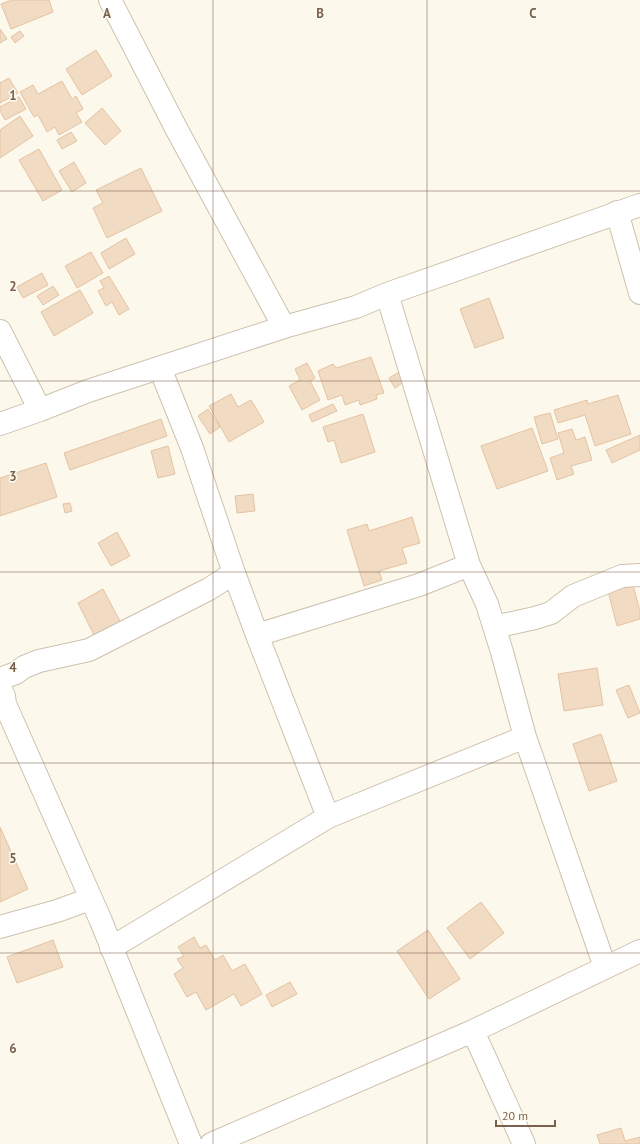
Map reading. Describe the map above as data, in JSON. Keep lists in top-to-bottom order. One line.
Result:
{"scale_bar":"20 m","grid":{"columns":["A","B","C"],"rows":["1","2","3","4","5","6"]}}
